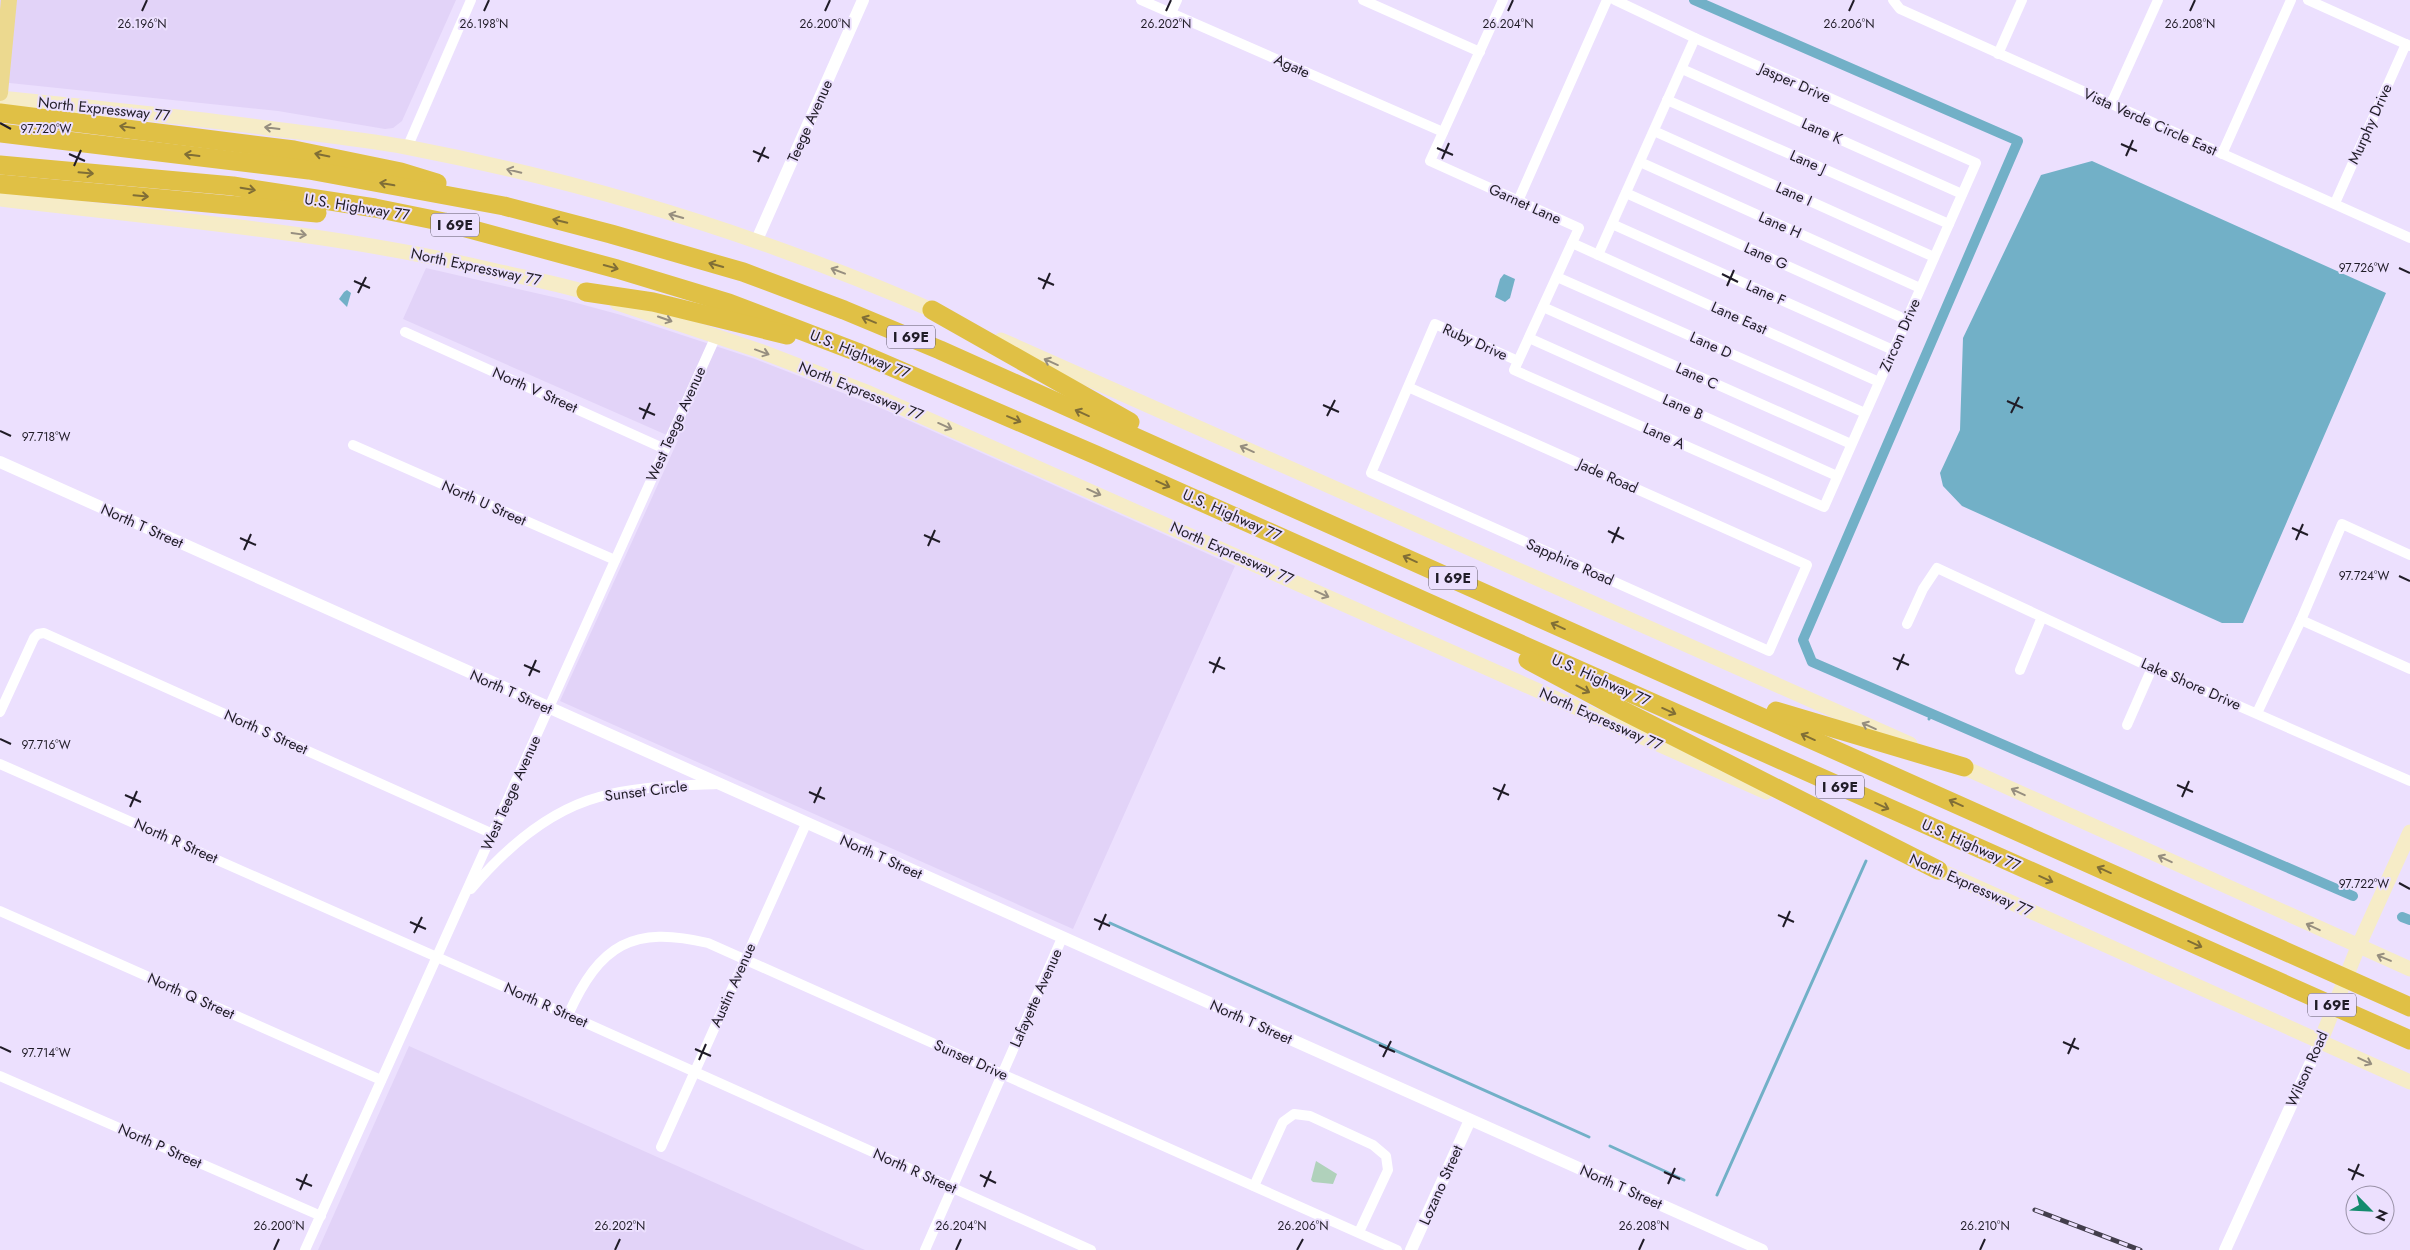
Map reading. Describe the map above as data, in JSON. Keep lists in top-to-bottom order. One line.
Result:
{"streets":{"highway":["U.S. Highway 77","I 69E"],"main road":["North Expressway 77","Wilson Road"],"street":["Agate","Jasper Drive","Teege Avenue","Vista Verde Circle East","Murphy Drive","Lane K","Lane J","Lane I","Garnet Lane","Lane H","Lane G","Lane F","Lane East","Zircon Drive","Ruby Drive","Lane D","Lane C","North V Street","Lane B","West Teege Avenue","Lane A","Jade Road","North U Street","North T Street","Sapphire Road","Lake Shore Drive","North S Street","Sunset Circle","North R Street","Austin Avenue","North Q Street","Lafayette Avenue","Sunset Drive","North P Street","Lozano Street"]},"crossings":[["Agate","Garnet Lane"],["Jasper Drive","Zircon Drive"],["North Expressway 77","Teege Avenue"],["North Expressway 77","West Teege Avenue"],["North Expressway 77","Wilson Road"],["Vista Verde Circle East","Murphy Drive"],["Lane K","Zircon Drive"],["Lane J","Zircon Drive"],["Lane I","Zircon Drive"],["Garnet Lane","Lane East"],["Garnet Lane","Ruby Drive"],["Lane H","Zircon Drive"],["Lane G","Zircon Drive"],["Lane F","Zircon Drive"],["Lane East","Zircon Drive"],["Zircon Drive","Lane D"],["Zircon Drive","Lane C"],["Zircon Drive","Lane B"],["Zircon Drive","Lane A"],["Ruby Drive","Lane D"],["Ruby Drive","Lane C"],["Ruby Drive","Lane B"],["Ruby Drive","Lane A"],["Ruby Drive","Jade Road"],["Ruby Drive","Sapphire Road"],["North V Street","West Teege Avenue"],["West Teege Avenue","North U Street"],["West Teege Avenue","North T Street"],["West Teege Avenue","North S Street"],["West Teege Avenue","Sunset Circle"],["West Teege Avenue","North R Street"],["West Teege Avenue","North Q Street"],["West Teege Avenue","North P Street"],["Jade Road","Sapphire Road"],["North T Street","Sunset Circle"],["North T Street","Austin Avenue"],["North T Street","Lafayette Avenue"],["North T Street","Lozano Street"],["North R Street","Austin Avenue"],["North R Street","Lafayette Avenue"],["North R Street","Sunset Drive"],["Austin Avenue","Sunset Drive"],["Lafayette Avenue","Sunset Drive"]],"north":"bottom right","coordinates":["26.198°N","26.200°N","26.202°N","26.206°N","26.208°N","26.196°N","26.204°N","97.720°W","97.726°W","97.718°W","97.724°W","97.716°W","97.722°W","97.714°W","26.210°N"]}
